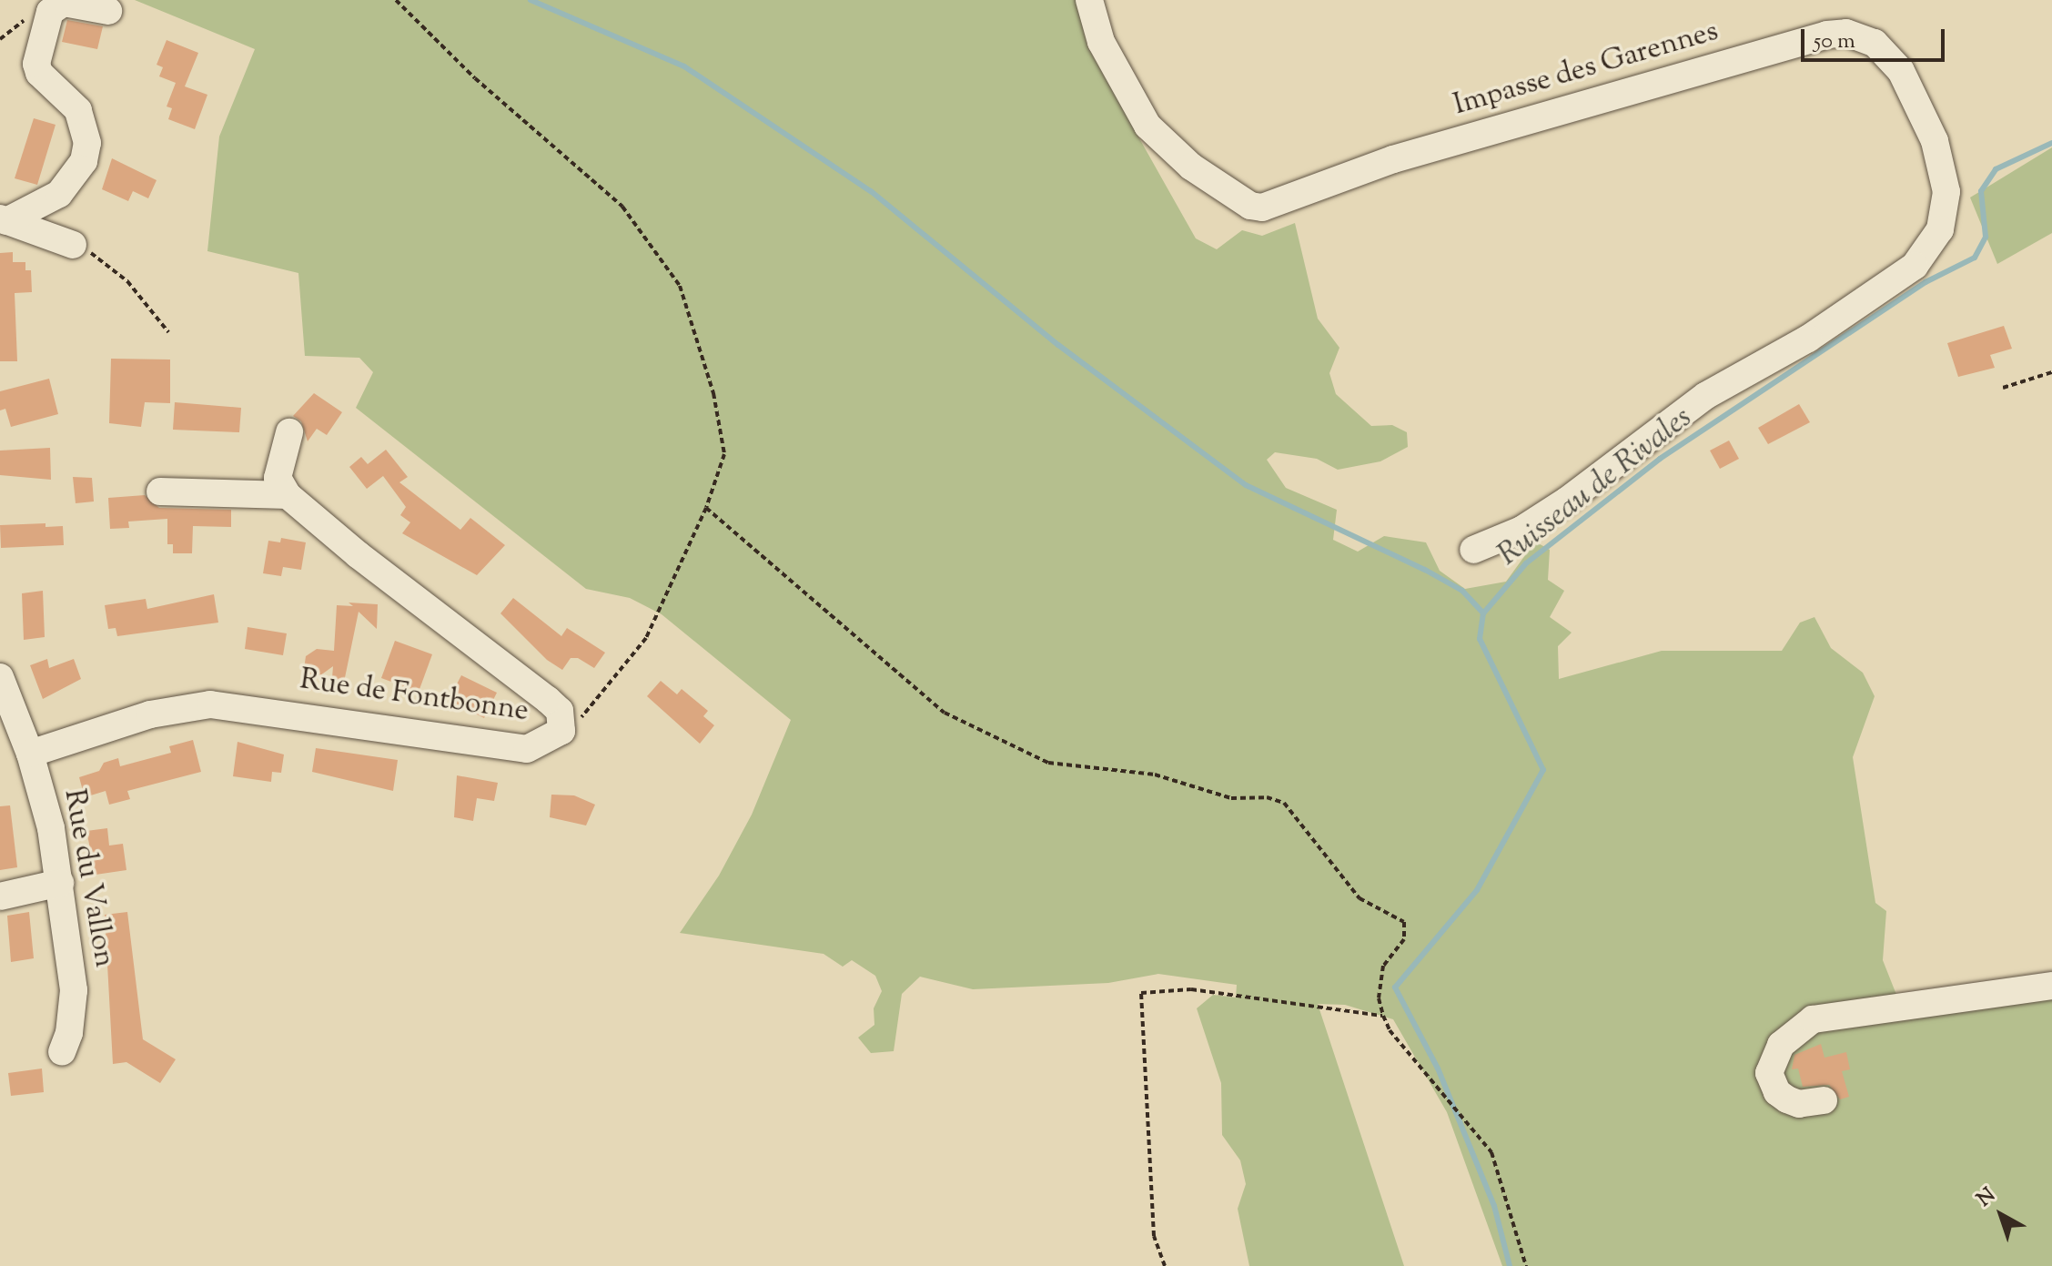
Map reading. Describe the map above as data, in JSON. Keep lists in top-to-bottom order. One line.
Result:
{"streets":{"street":["Impasse des Garennes","Rue de Fontbonne","Rue du Vallon"]},"crossings":[["Rue de Fontbonne","Rue du Vallon"]],"water":["Ruisseau de Rivales"],"scale_bar":"50 m","north":"top left"}
